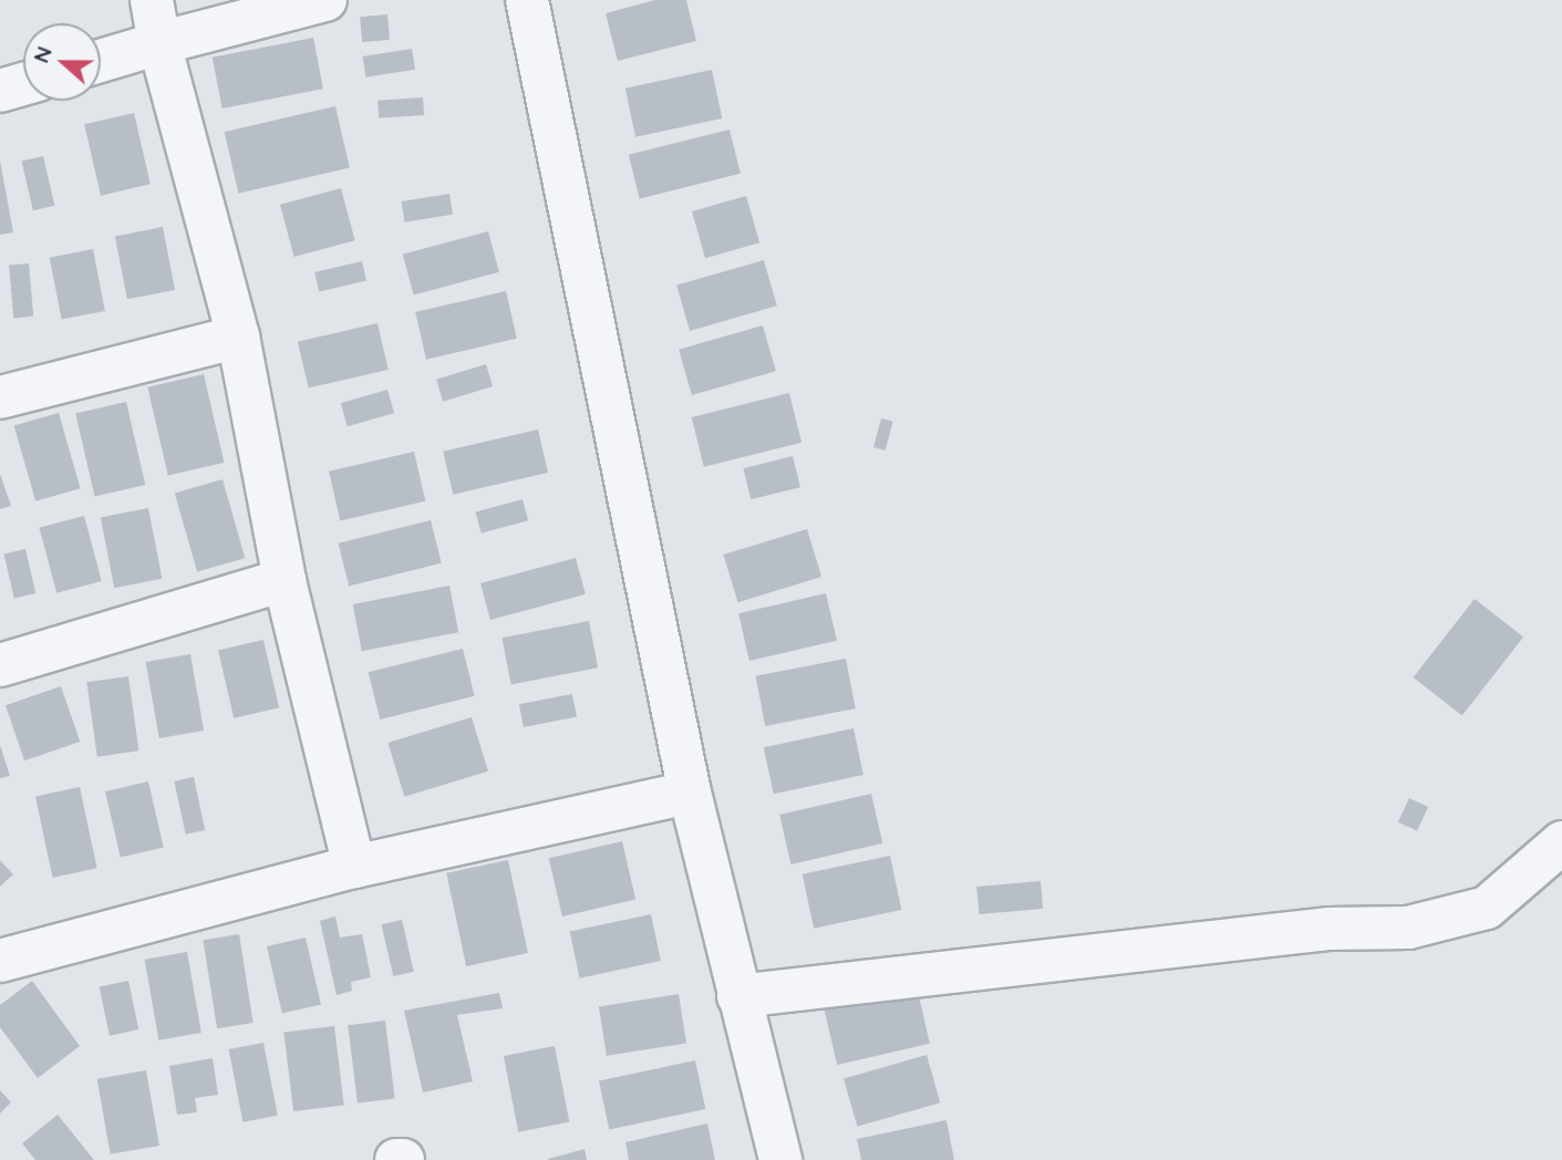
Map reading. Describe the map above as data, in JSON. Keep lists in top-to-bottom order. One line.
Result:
{"north":"left"}
